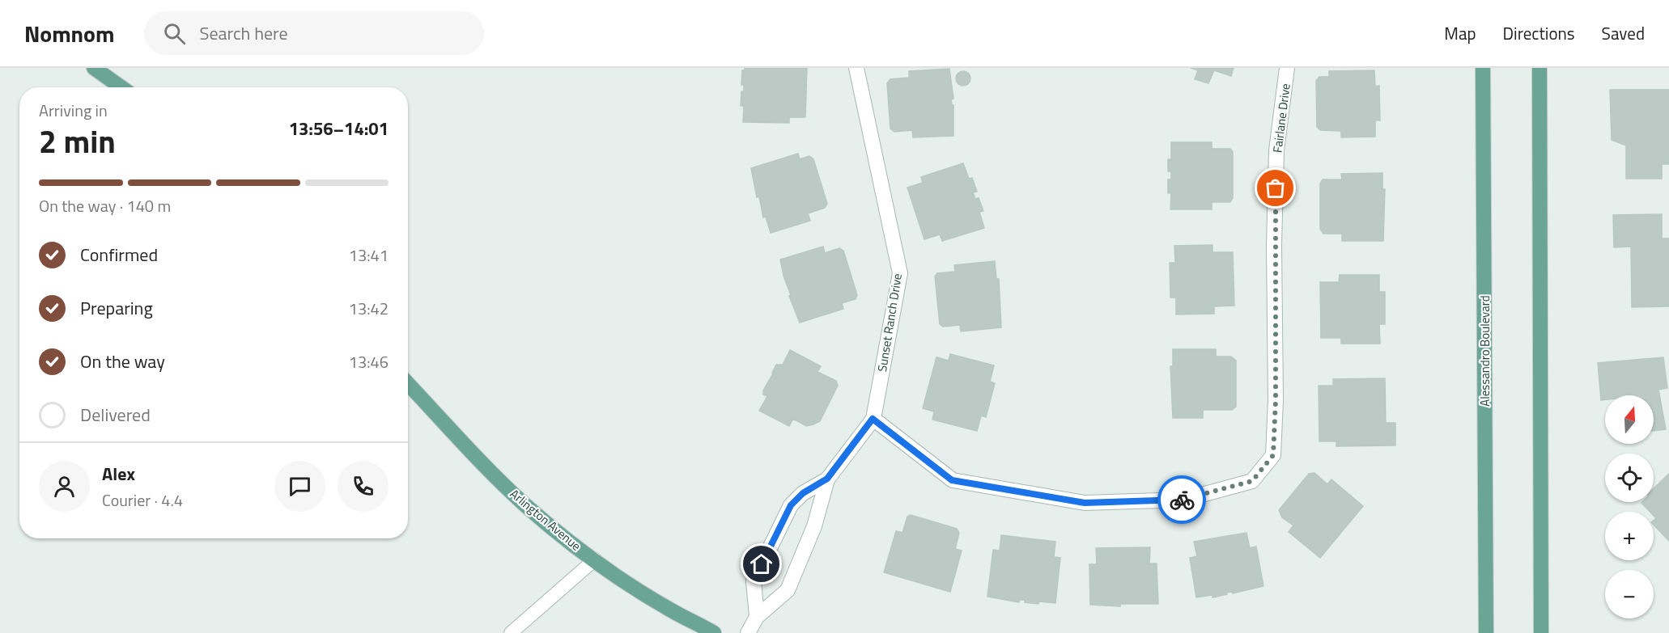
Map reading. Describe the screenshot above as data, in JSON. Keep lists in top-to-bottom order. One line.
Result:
{"streets":{"main road":["Alessandro Boulevard","Arlington Avenue"],"street":["Fairlane Drive","Sunset Ranch Drive"]},"crossings":[["Fairlane Drive","Sunset Ranch Drive"]],"north":"top","page":{"header":"Nomnom","search":"Search here","nav":["Map","Directions","Saved"],"heading":["2 min","Arriving in","13:56–14:01"],"panel":["Alex","Courier · 4.4"],"bar":"On the way · 140 m","list":[["Confirmed","13:41"],["Preparing","13:42"],["On the way","13:46"],"Delivered"],"map_buttons":["+","−"]}}
